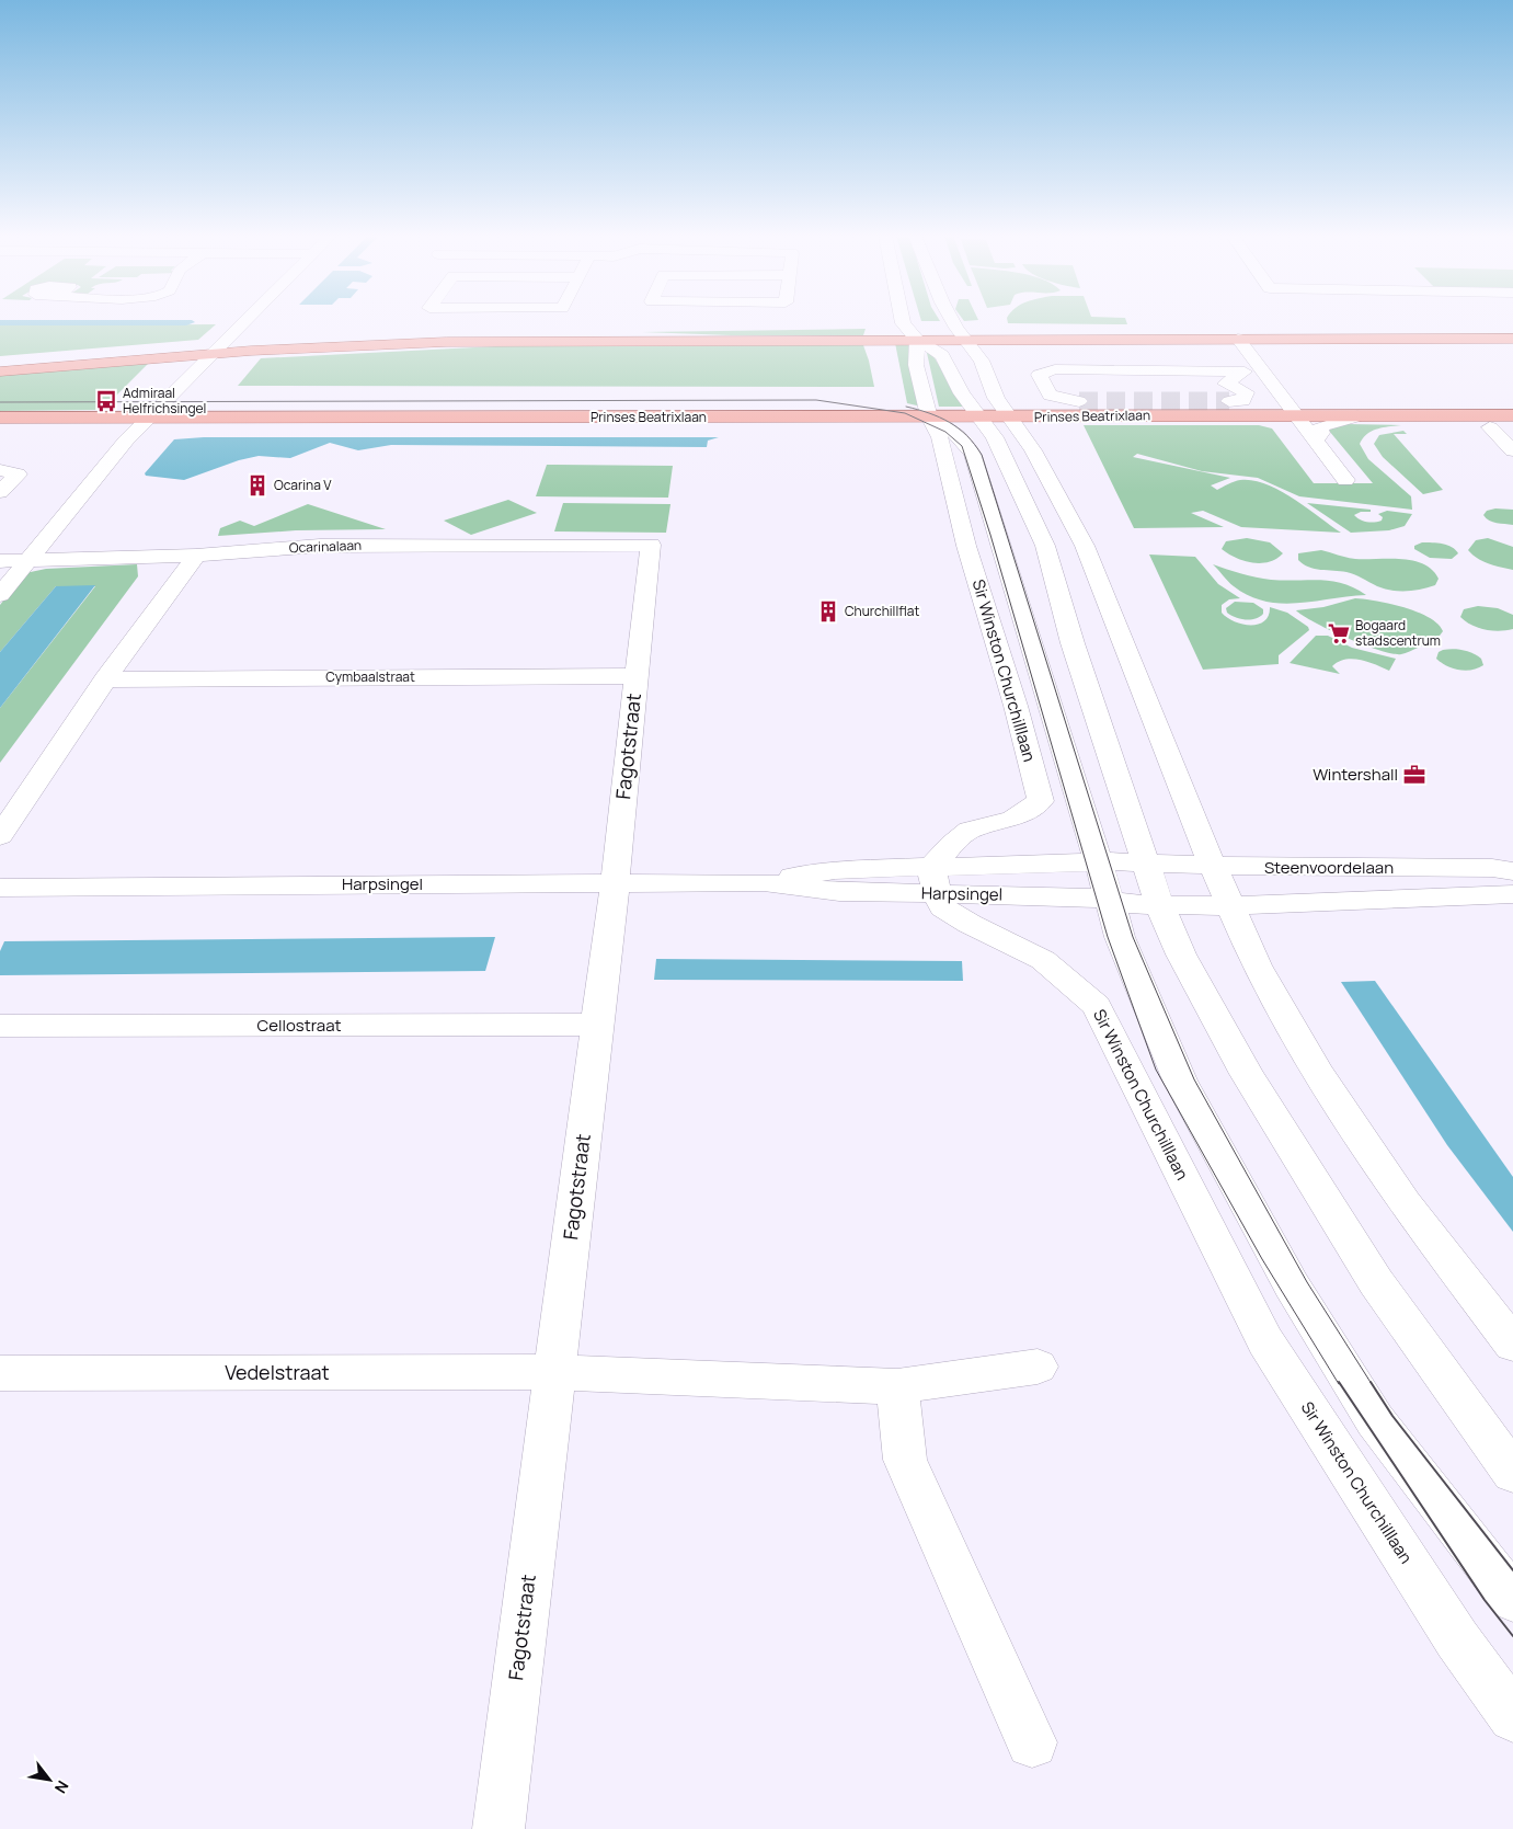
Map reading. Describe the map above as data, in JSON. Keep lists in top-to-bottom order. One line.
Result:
{"streets":{"main road":["Prinses Beatrixlaan"],"street":["Ocarinalaan","Sir Winston Churchilllaan","Cymbaalstraat","Fagotstraat","Steenvoordelaan","Harpsingel","Cellostraat","Vedelstraat"]},"crossings":[["Prinses Beatrixlaan","Sir Winston Churchilllaan"],["Ocarinalaan","Fagotstraat"],["Sir Winston Churchilllaan","Harpsingel"],["Cymbaalstraat","Fagotstraat"],["Fagotstraat","Harpsingel"],["Fagotstraat","Cellostraat"],["Fagotstraat","Vedelstraat"],["Steenvoordelaan","Harpsingel"]],"places":{"bus stop":["Admiraal Helfrichsingel"],"building":["Ocarina V","Churchillflat"],"supermarket":["Bogaard stadscentrum"],"office":["Wintershall"]},"north":"bottom right"}
